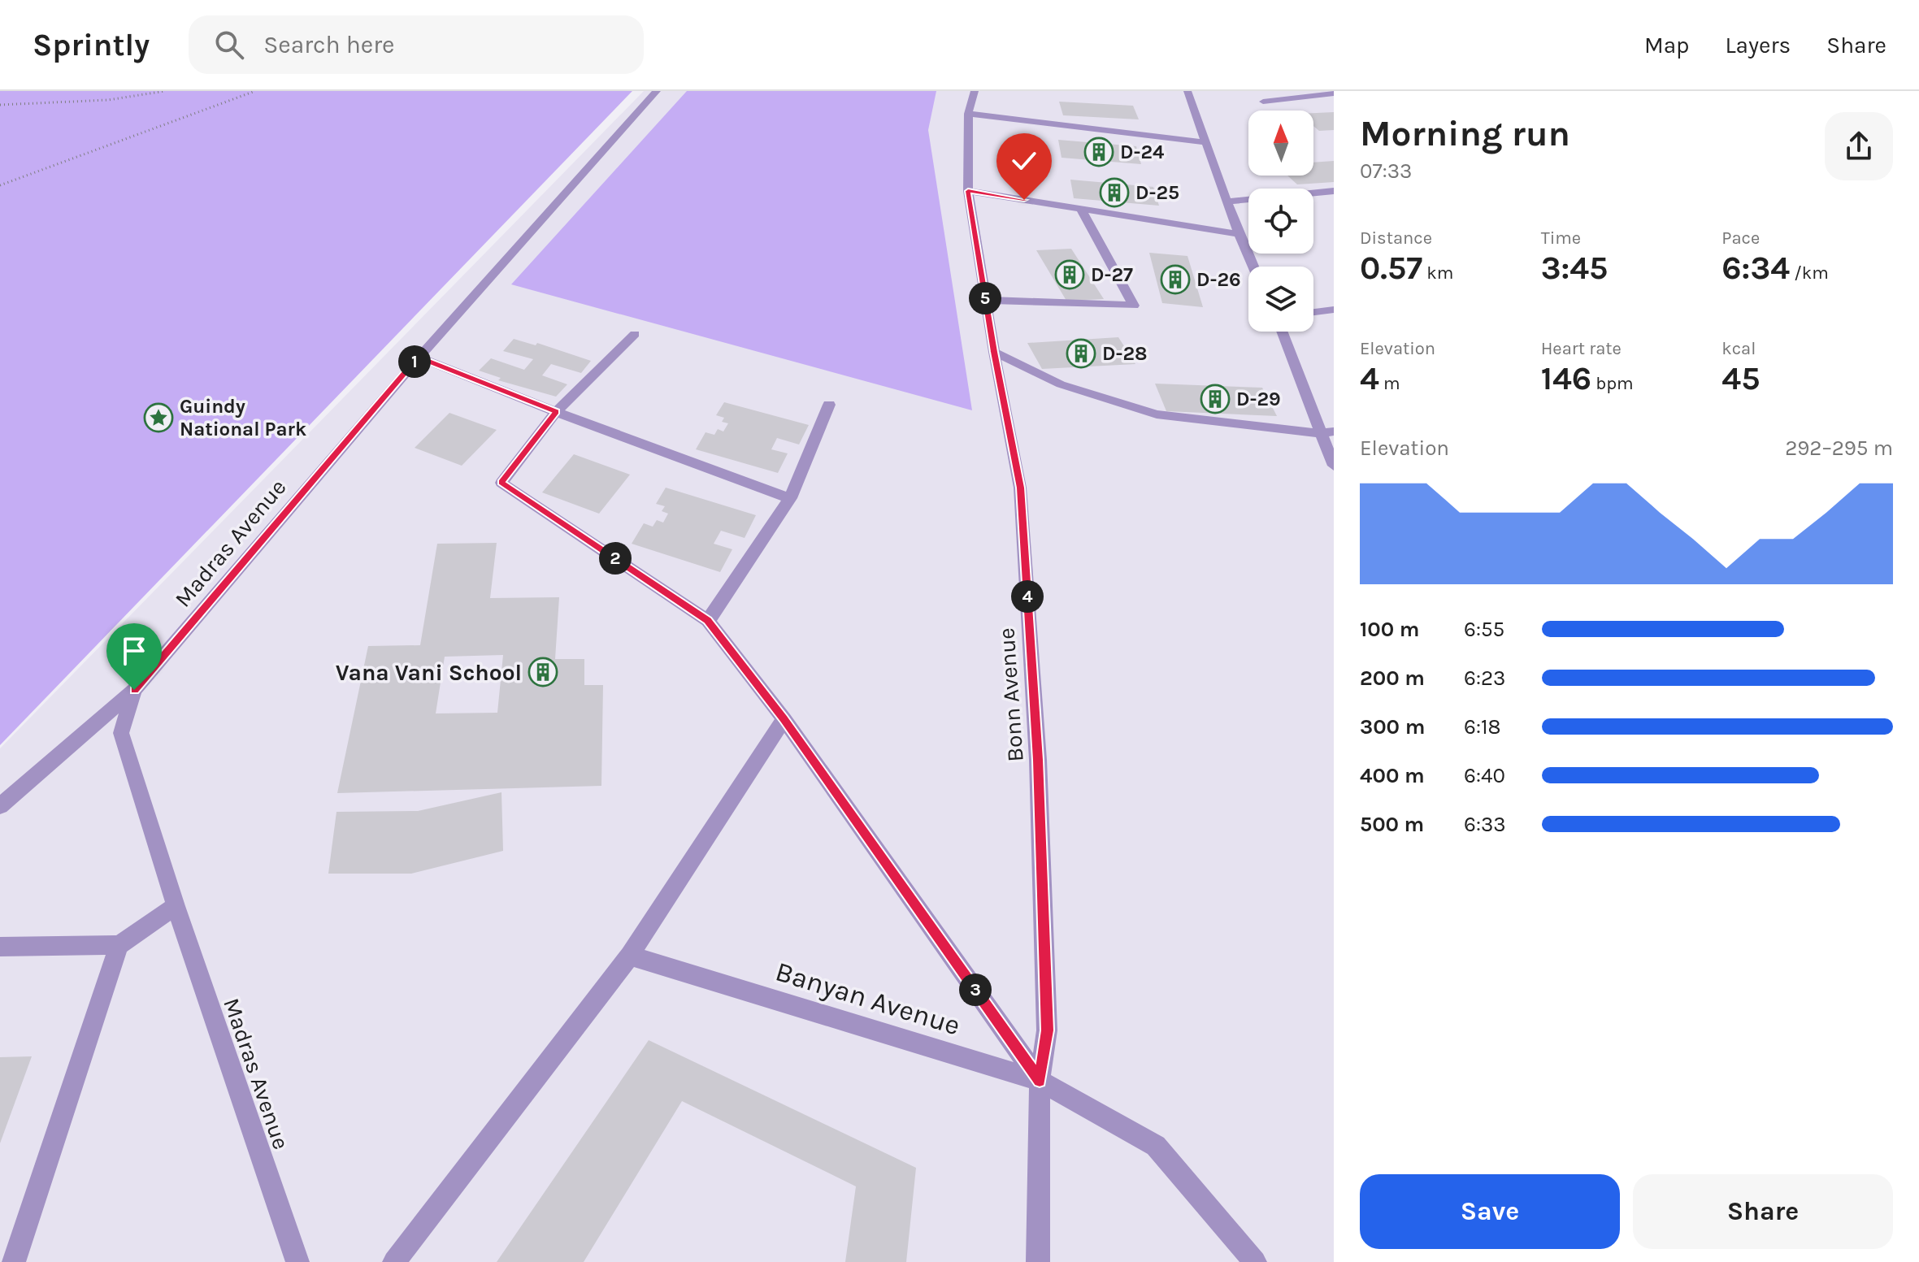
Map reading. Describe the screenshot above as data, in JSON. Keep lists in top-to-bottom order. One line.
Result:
{"streets":{"lane":["Madras Avenue","Bonn Avenue","Banyan Avenue"]},"crossings":[["Bonn Avenue","Banyan Avenue"]],"places":{"building":["D-24","D-25","D-27","D-26","D-28","D-29","Vana Vani School"],"place":["Guindy National Park"]},"north":"top","page":{"header":"Sprintly","search":"Search here","nav":["Map","Layers","Share"],"heading":["Morning run","07:33"],"stats":[["Distance","0.57 km"],["Time","3:45"],["Pace","6:34 /km"],["Elevation","4 m"],["Heart rate","146 bpm"],["kcal","45"]],"pins":["5","1","2","4","3"],"chart":["Elevation","292–295 m"],"list":[{"name":"100 m","note":"6:55"},{"name":"200 m","note":"6:23"},{"name":"300 m","note":"6:18"},{"name":"400 m","note":"6:40"},{"name":"500 m","note":"6:33"}],"buttons":["Save","Share"]}}
